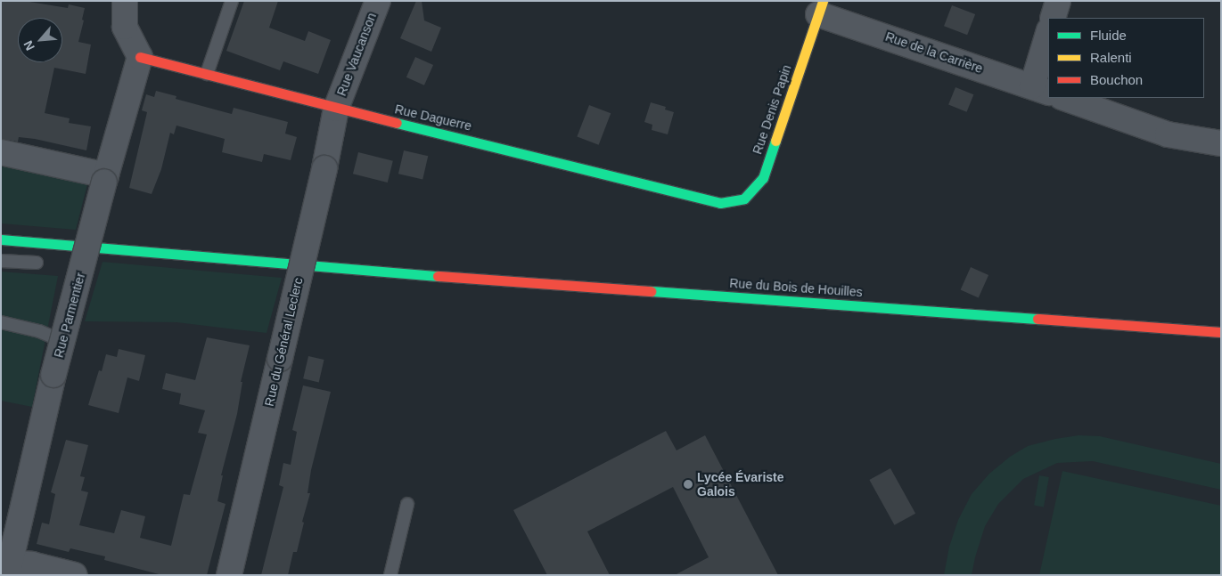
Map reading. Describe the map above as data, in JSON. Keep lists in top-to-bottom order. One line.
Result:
{"streets":{"main road":["Rue Denis Papin","Rue Daguerre","Rue du Bois de Houilles"],"street":["Rue de la Carrière","Rue Vaucanson","Rue Parmentier","Rue du Général Leclerc"]},"crossings":[["Rue de la Carrière","Rue Denis Papin"],["Rue Vaucanson","Rue Daguerre"],["Rue Vaucanson","Rue du Général Leclerc"],["Rue Denis Papin","Rue Daguerre"],["Rue Daguerre","Rue Parmentier"],["Rue Daguerre","Rue du Général Leclerc"]],"places":["Lycée Évariste Galois"],"legend":["Fluide","Ralenti","Bouchon"],"north":"bottom left"}
